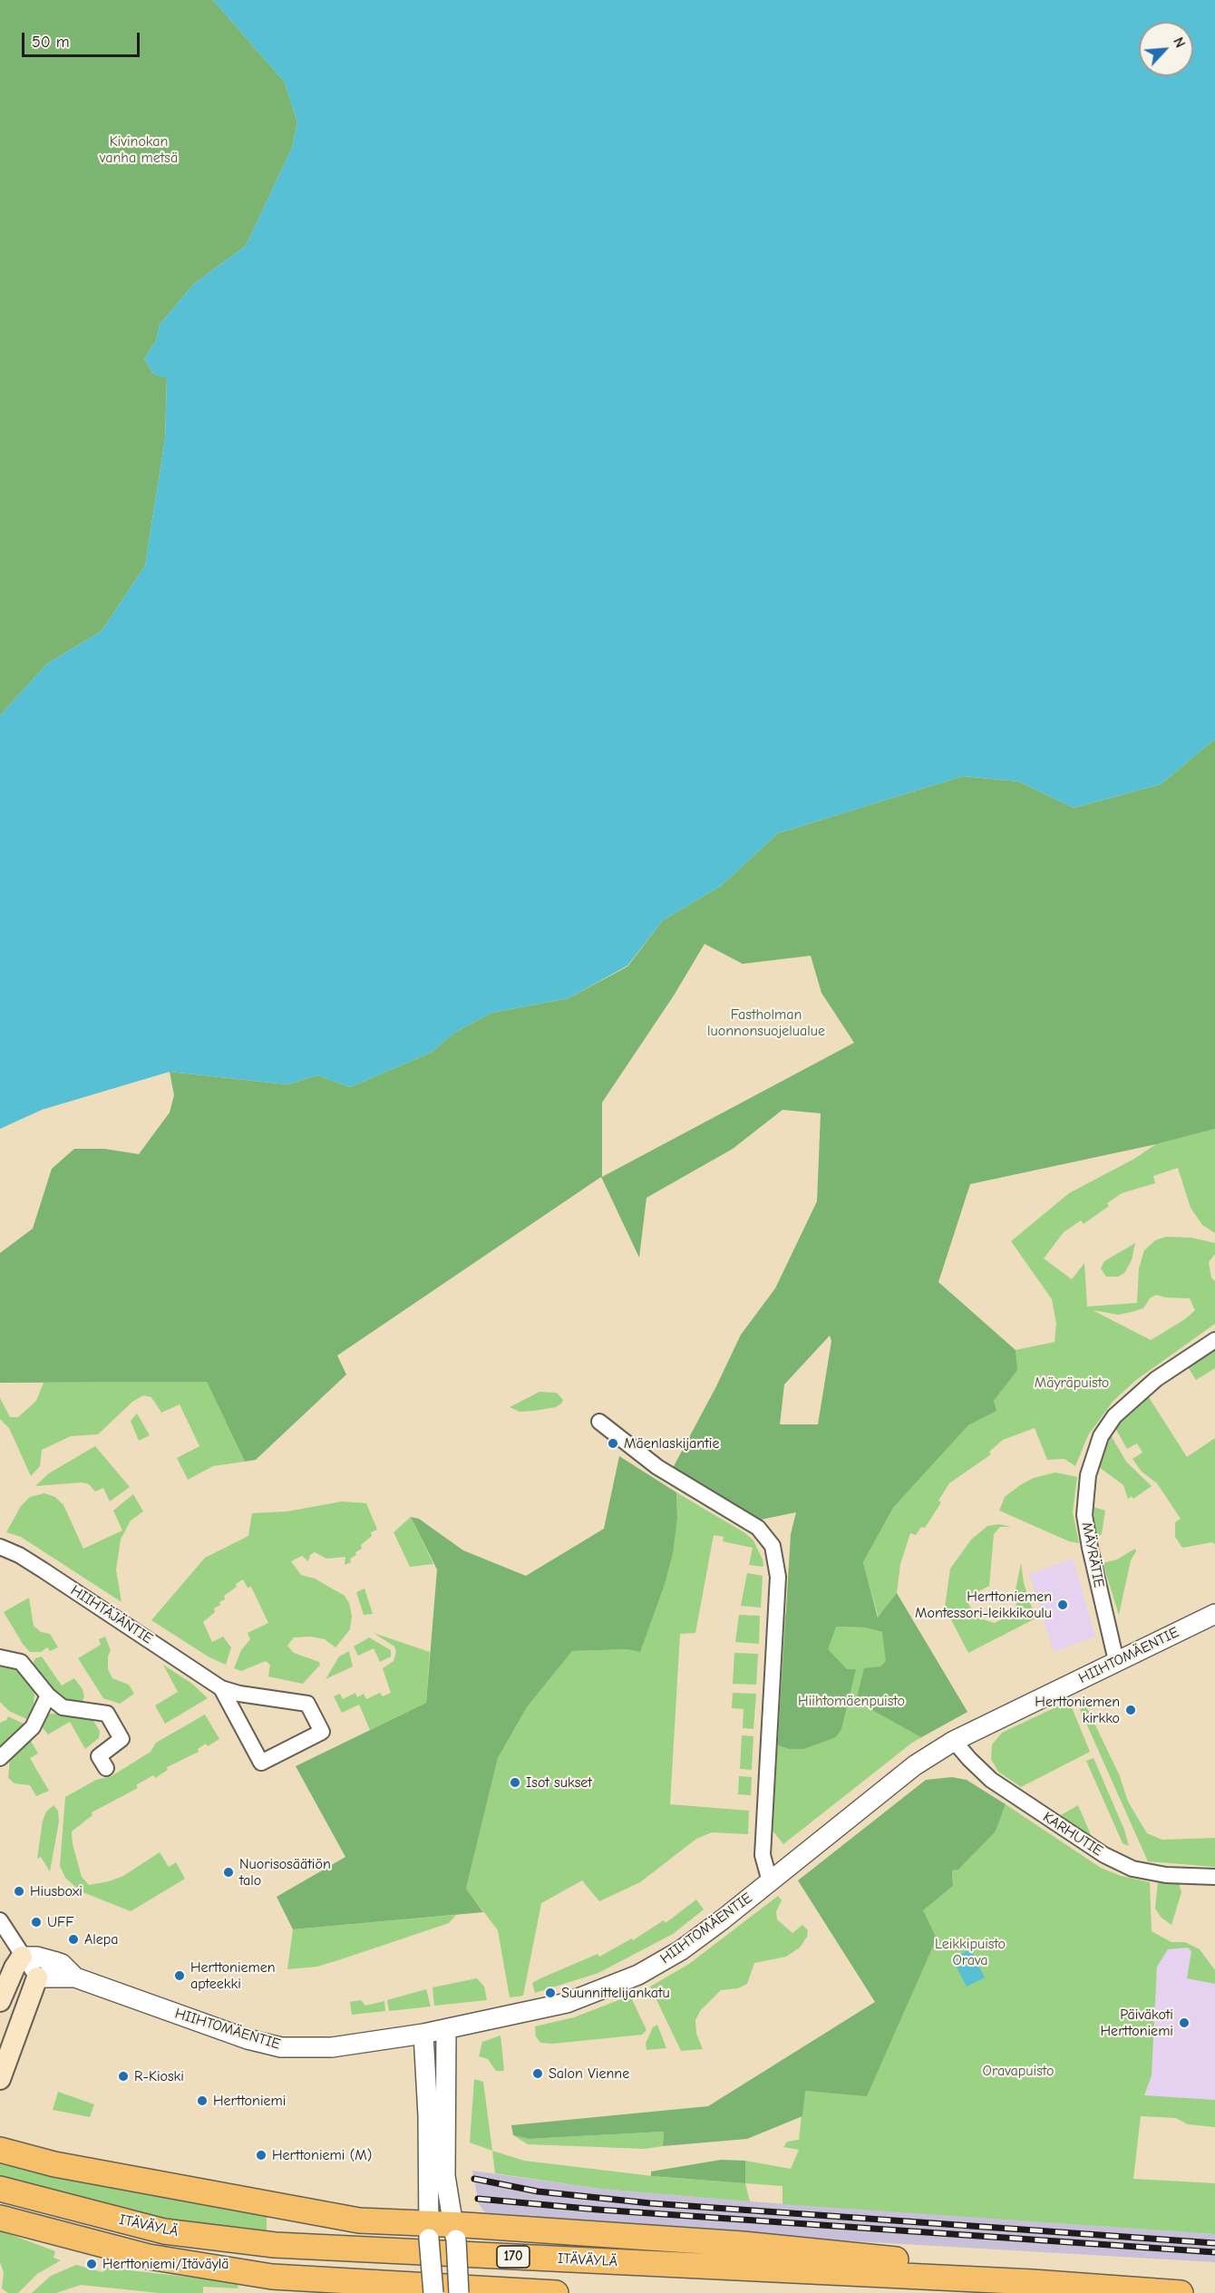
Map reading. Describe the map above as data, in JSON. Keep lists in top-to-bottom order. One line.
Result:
{"streets":{"highway":["ITÄVÄYLÄ","170"],"street":["MÄYRÄTIE","HIIHTÄJÄNTIE","HIIHTOMÄENTIE","KARHUTIE"]},"crossings":[["MÄYRÄTIE","HIIHTOMÄENTIE"],["HIIHTOMÄENTIE","KARHUTIE"]],"parks":["Kivinokan vanha metsä","Fastholman luonnonsuojelualue","Mäyräpuisto","Hiihtomäenpuisto","Leikkipuisto Orava","Oravapuisto"],"places":["Mäenlaskijantie","Herttoniemen Montessori-leikkikoulu","Herttoniemen kirkko","Isot sukset","Nuorisosäätiön talo","Hiusboxi","UFF","Alepa","Herttoniemen apteekki","Suunnittelijankatu","Päiväkoti Herttoniemi","Salon Vienne","R-Kioski","Herttoniemi","Herttoniemi (M)","Herttoniemi/Itäväylä"],"scale_bar":"50 m","north":"top right"}
